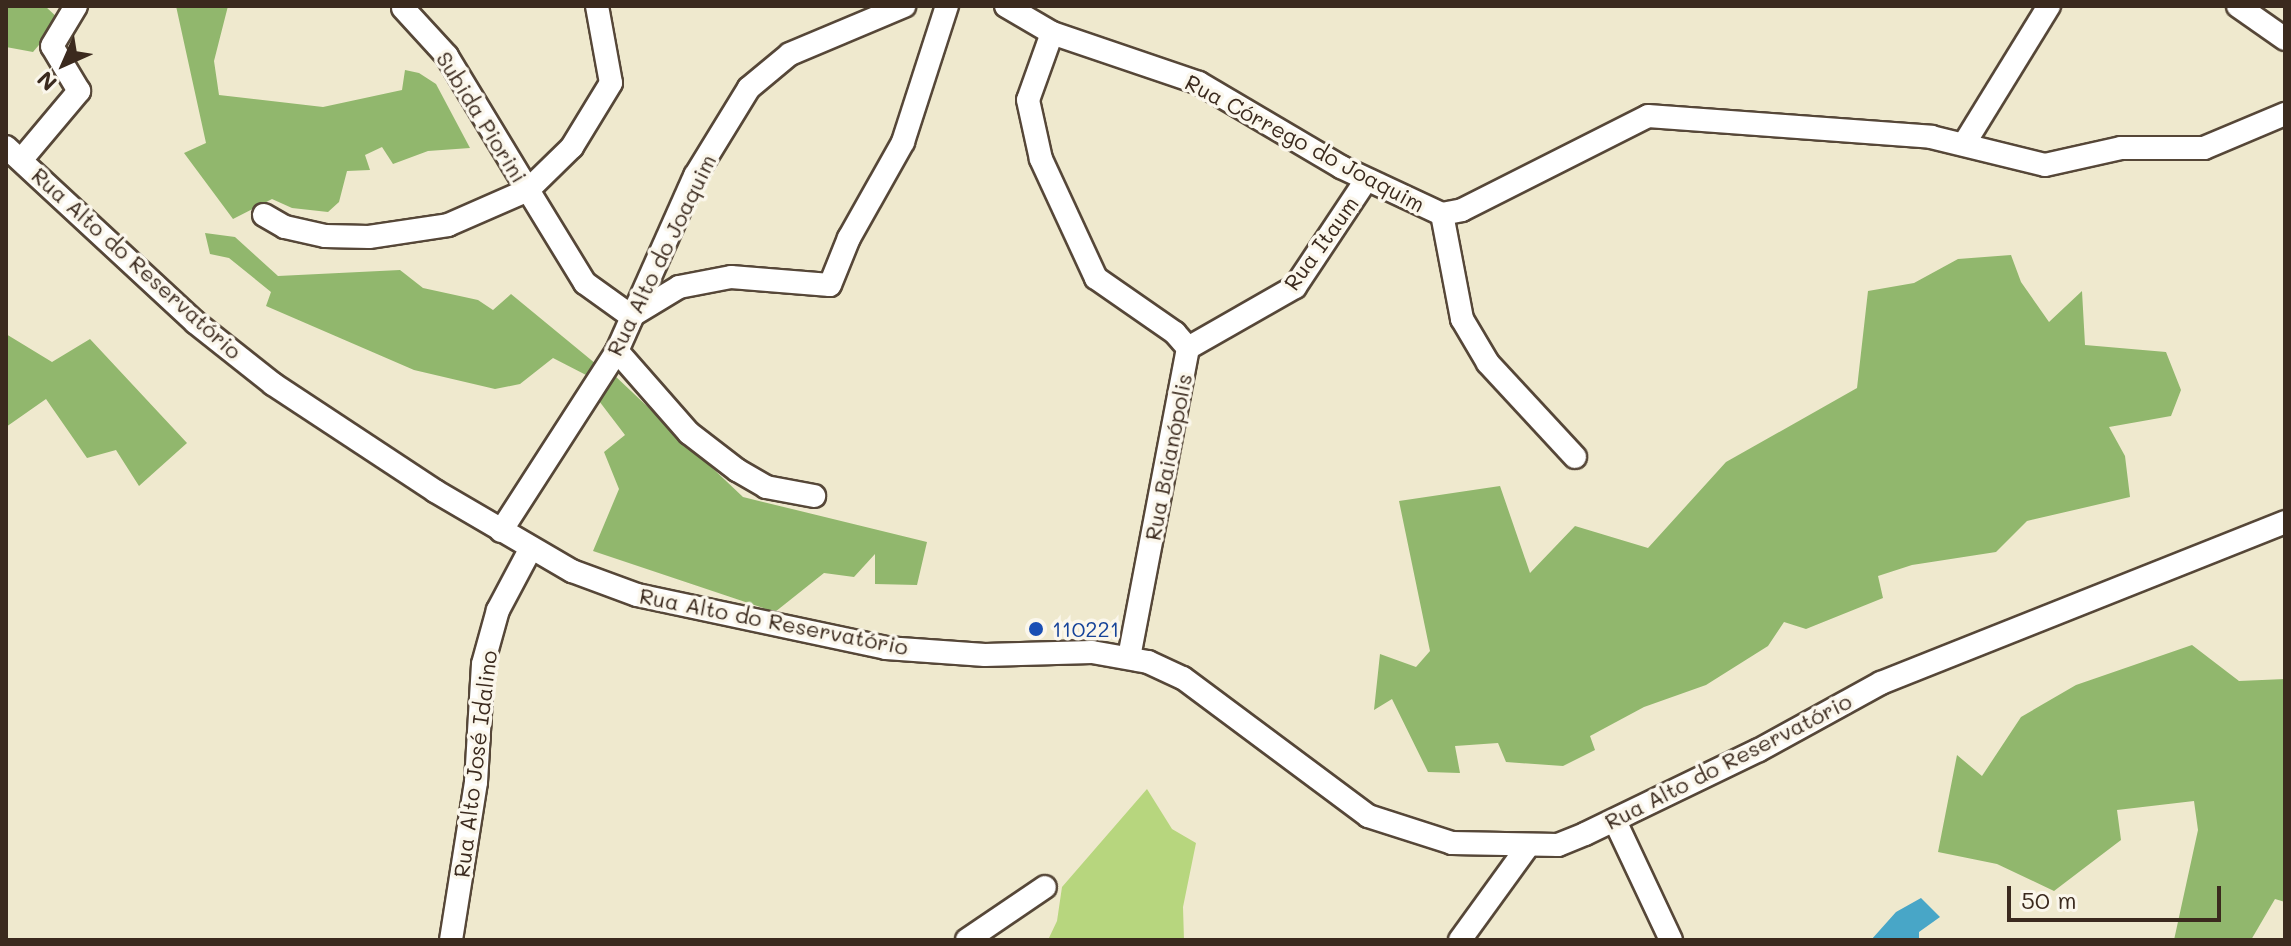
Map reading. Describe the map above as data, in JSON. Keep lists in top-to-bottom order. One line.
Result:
{"streets":{"street":["Subida Piorini","Rua Córrego do Joaquim","Rua Itaum","Rua Alto do Joaquim","Rua Alto do Reservatório","Rua Baianópolis","Rua Alto José Idalino"]},"crossings":[["Subida Piorini","Rua Alto do Joaquim"],["Rua Córrego do Joaquim","Rua Itaum"],["Rua Córrego do Joaquim","Rua Baianópolis"],["Rua Itaum","Rua Baianópolis"],["Rua Alto do Joaquim","Rua Alto do Reservatório"],["Rua Alto do Reservatório","Rua Baianópolis"],["Rua Alto do Reservatório","Rua Alto José Idalino"]],"places":["110221"],"scale_bar":"50 m","north":"bottom left"}
